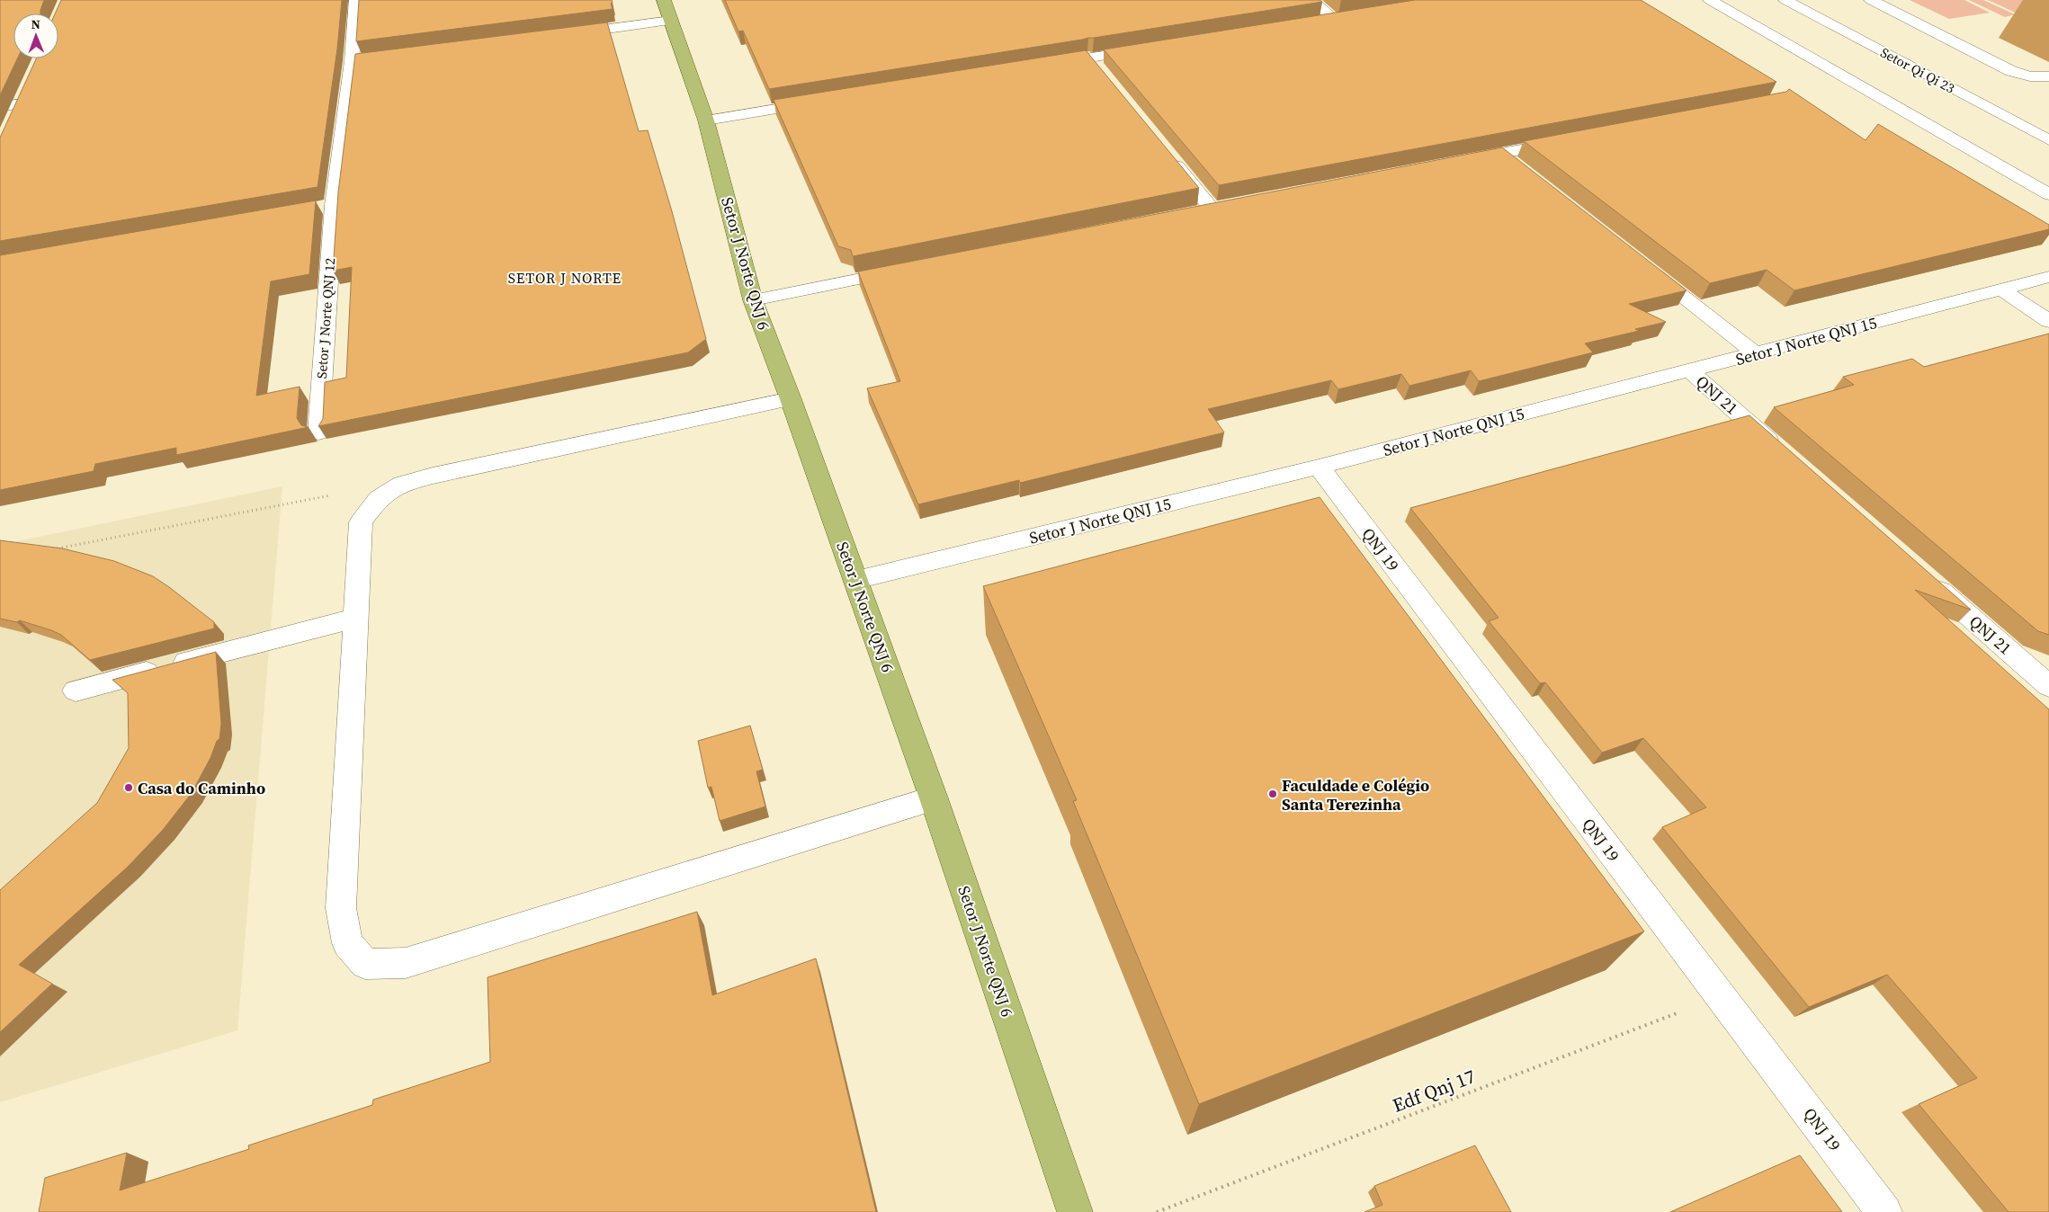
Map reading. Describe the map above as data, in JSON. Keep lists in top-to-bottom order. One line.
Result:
{"streets":{"main road":["Setor J Norte QNJ 6"],"street":["Setor Qi Qi 23","Setor J Norte QNJ 12","Setor J Norte QNJ 15","QNJ 21","QNJ 19"],"path":["Edf Qnj 17"]},"crossings":[["Setor J Norte QNJ 6","Setor J Norte QNJ 15"],["Setor J Norte QNJ 15","QNJ 21"],["Setor J Norte QNJ 15","QNJ 19"],["QNJ 19","Edf Qnj 17"]],"districts":["SETOR J NORTE"],"places":["Casa do Caminho","Faculdade e Colégio Santa Terezinha"],"north":"top"}
